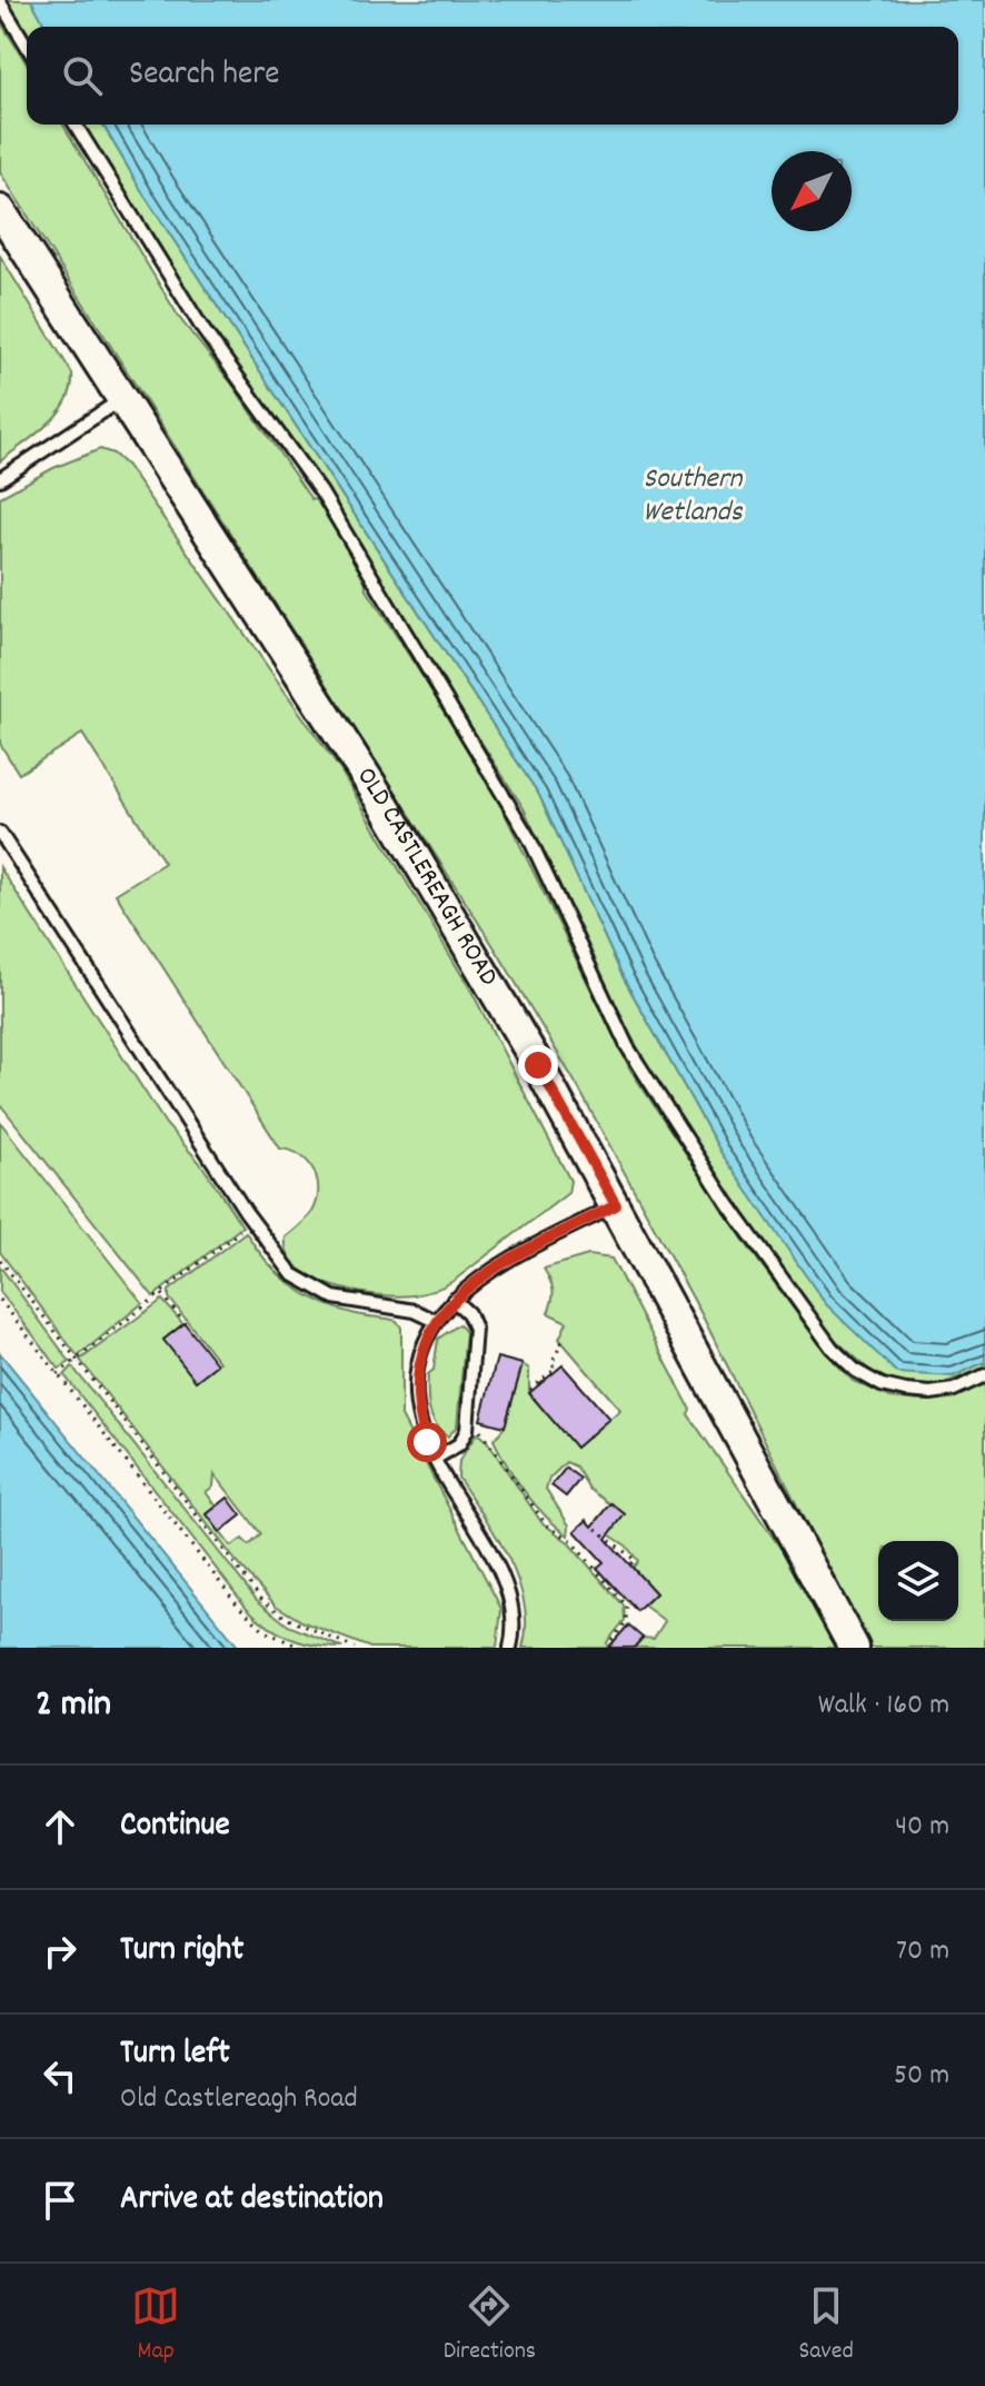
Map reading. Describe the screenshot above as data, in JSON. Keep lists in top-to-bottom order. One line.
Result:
{"streets":{"street":["OLD CASTLEREAGH ROAD"]},"water":["Southern Wetlands"],"north":"bottom left","page":{"search":"Search here","heading":["2 min","Walk · 160 m"],"list":[["Continue","40 m"],["Turn right","70 m"],["Turn left","Old Castlereagh Road","50 m"],"Arrive at destination"],"nav":["Map","Directions","Saved"]}}
